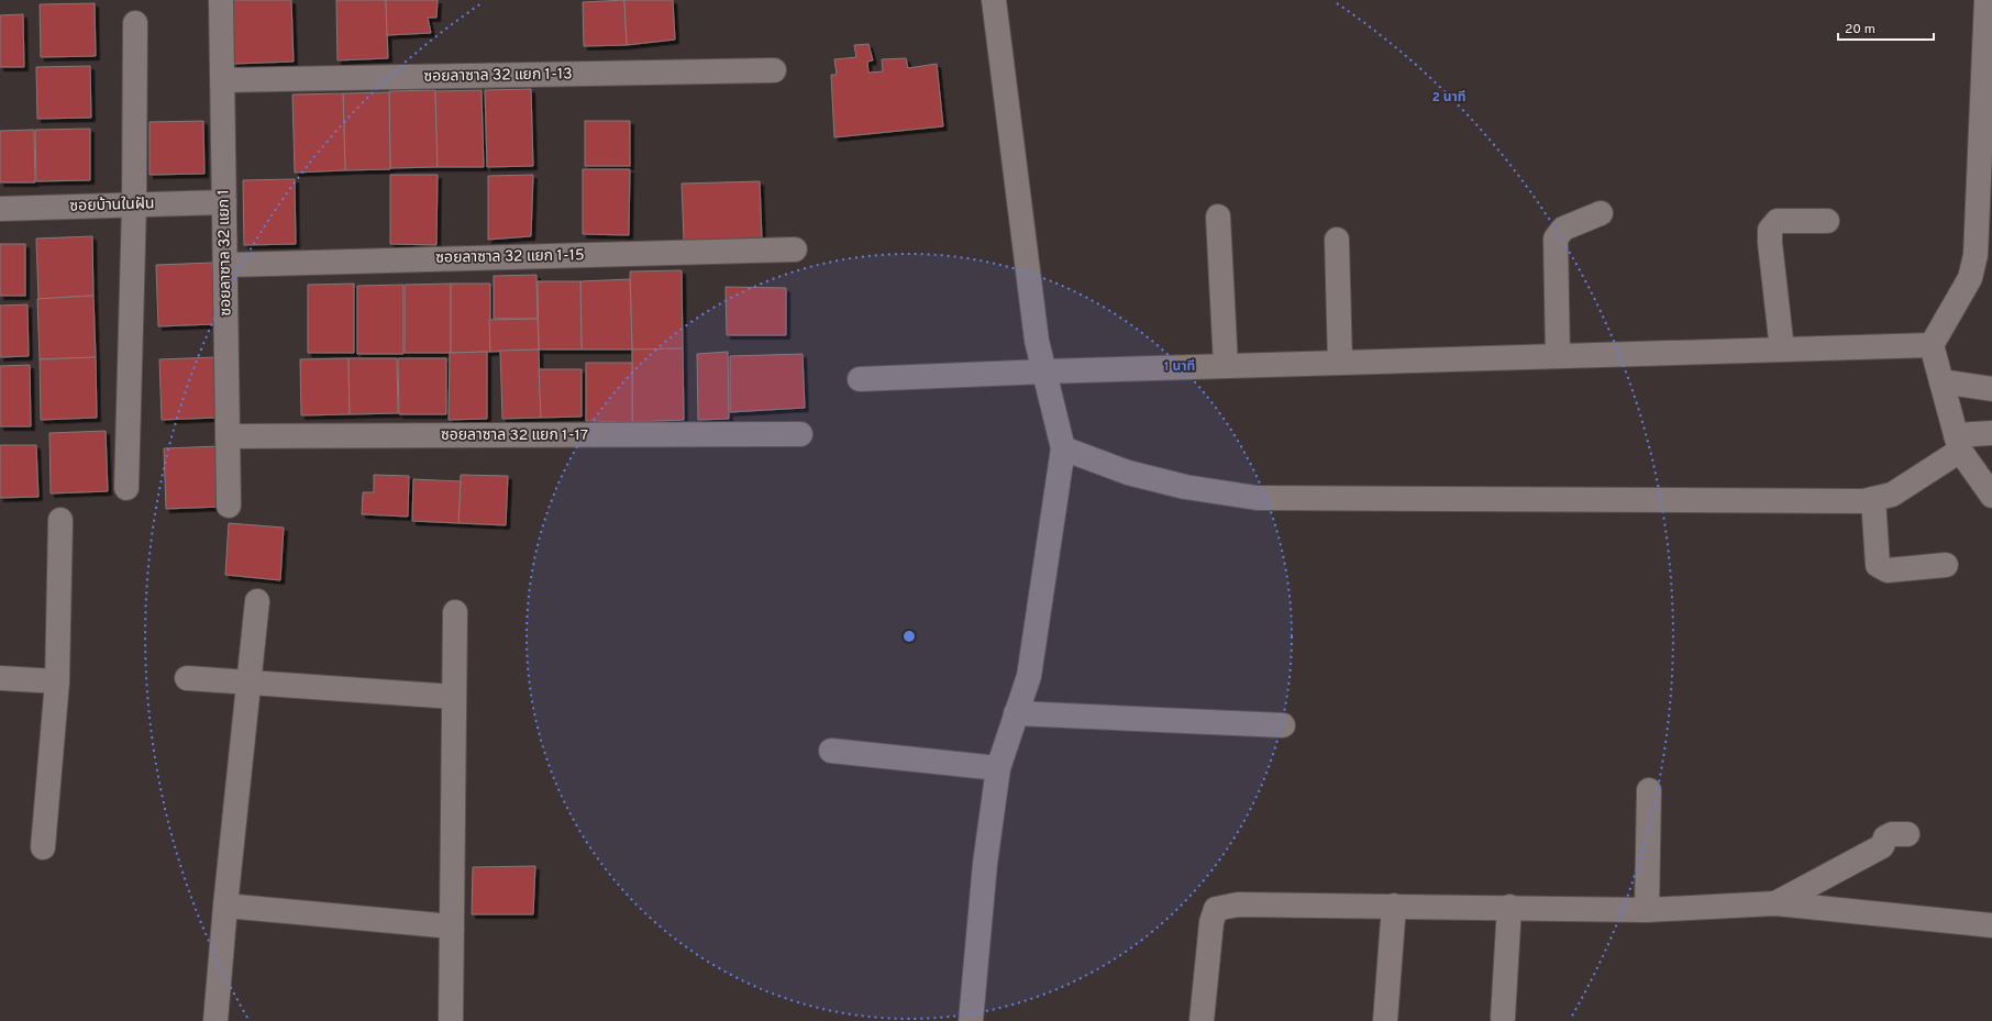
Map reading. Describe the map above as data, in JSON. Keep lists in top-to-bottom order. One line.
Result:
{"streets":{"street":["ซอยลาซาล 32 แยก 1-13","ซอยบ้านในฝัน","ซอยลาซาล 32 แยก 1","ซอยลาซาล 32 แยก 1-15","ซอยลาซาล 32 แยก 1-17"]},"crossings":[["ซอยลาซาล 32 แยก 1-13","ซอยลาซาล 32 แยก 1"],["ซอยบ้านในฝัน","ซอยลาซาล 32 แยก 1"],["ซอยลาซาล 32 แยก 1","ซอยลาซาล 32 แยก 1-15"],["ซอยลาซาล 32 แยก 1","ซอยลาซาล 32 แยก 1-17"]],"scale_bar":"20 m","rings":["2 นาที","1 นาที"]}
